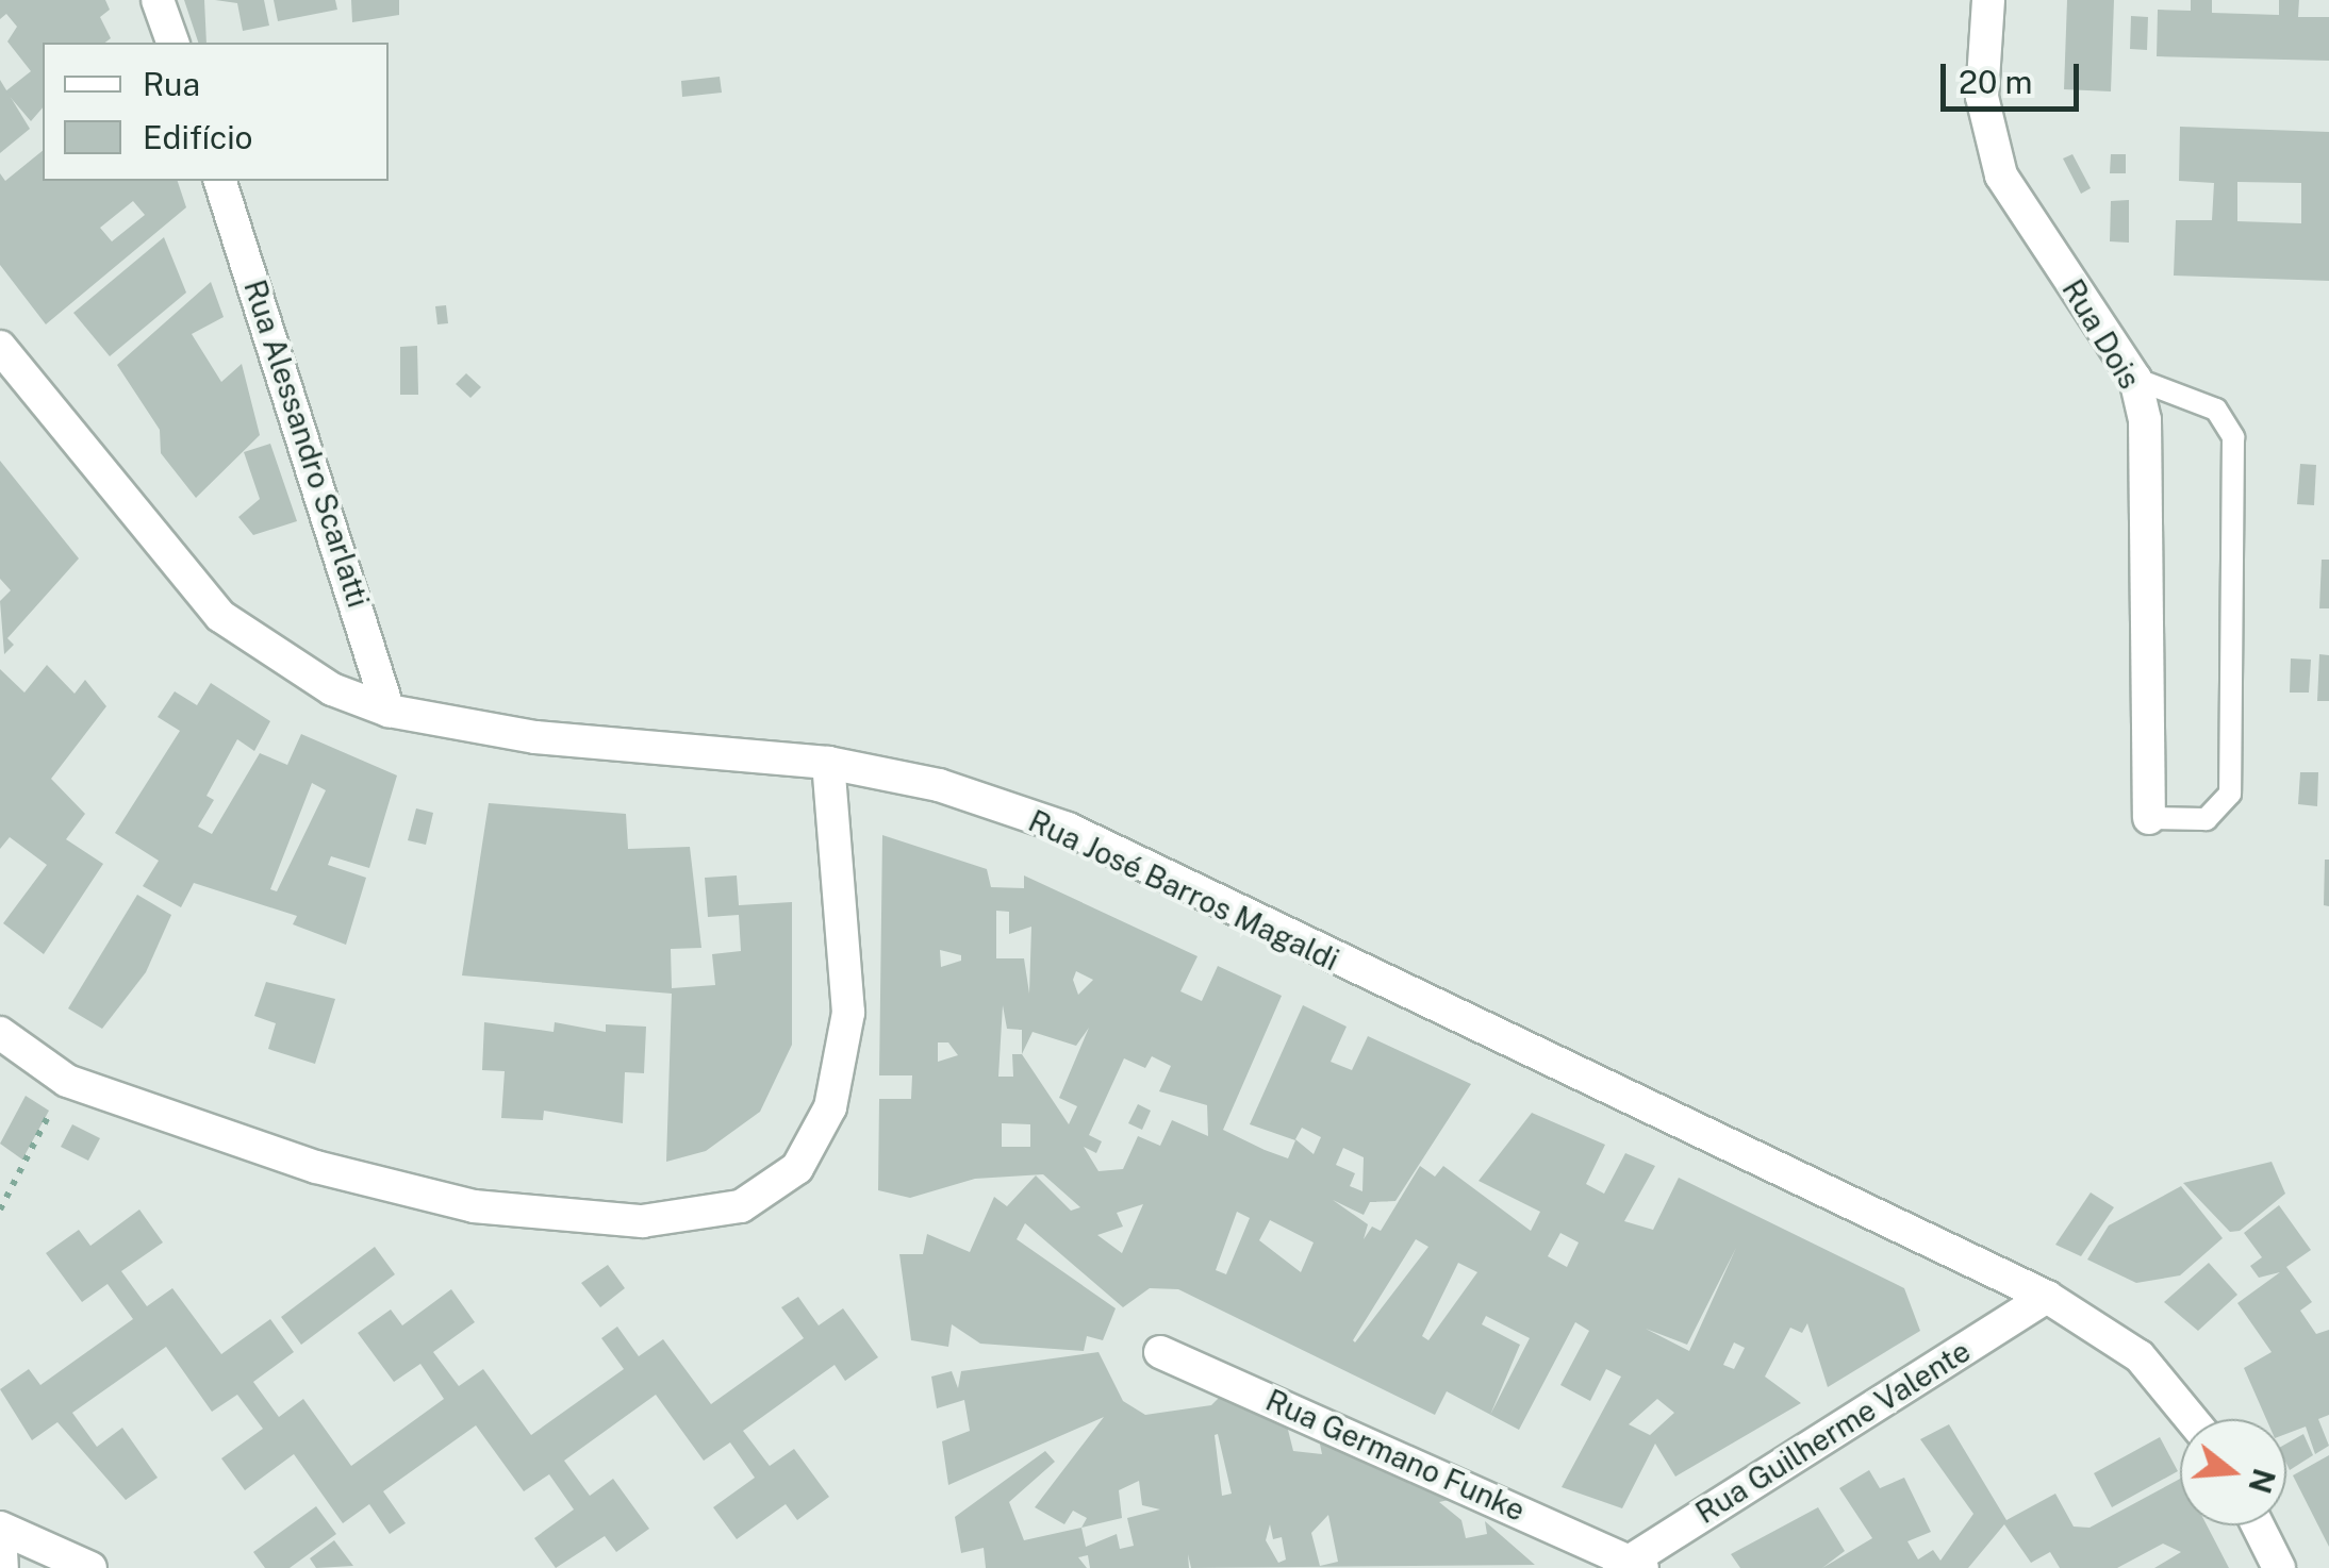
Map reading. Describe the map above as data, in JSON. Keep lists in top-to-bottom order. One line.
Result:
{"streets":{"street":["Rua Dois","Rua Alessandro Scarlatti","Rua José Barros Magaldi","Rua Guilherme Valente","Rua Germano Funke"]},"crossings":[["Rua Alessandro Scarlatti","Rua José Barros Magaldi"],["Rua José Barros Magaldi","Rua Guilherme Valente"],["Rua Guilherme Valente","Rua Germano Funke"]],"legend":["Rua","Edifício"],"scale_bar":"20 m","north":"right"}
